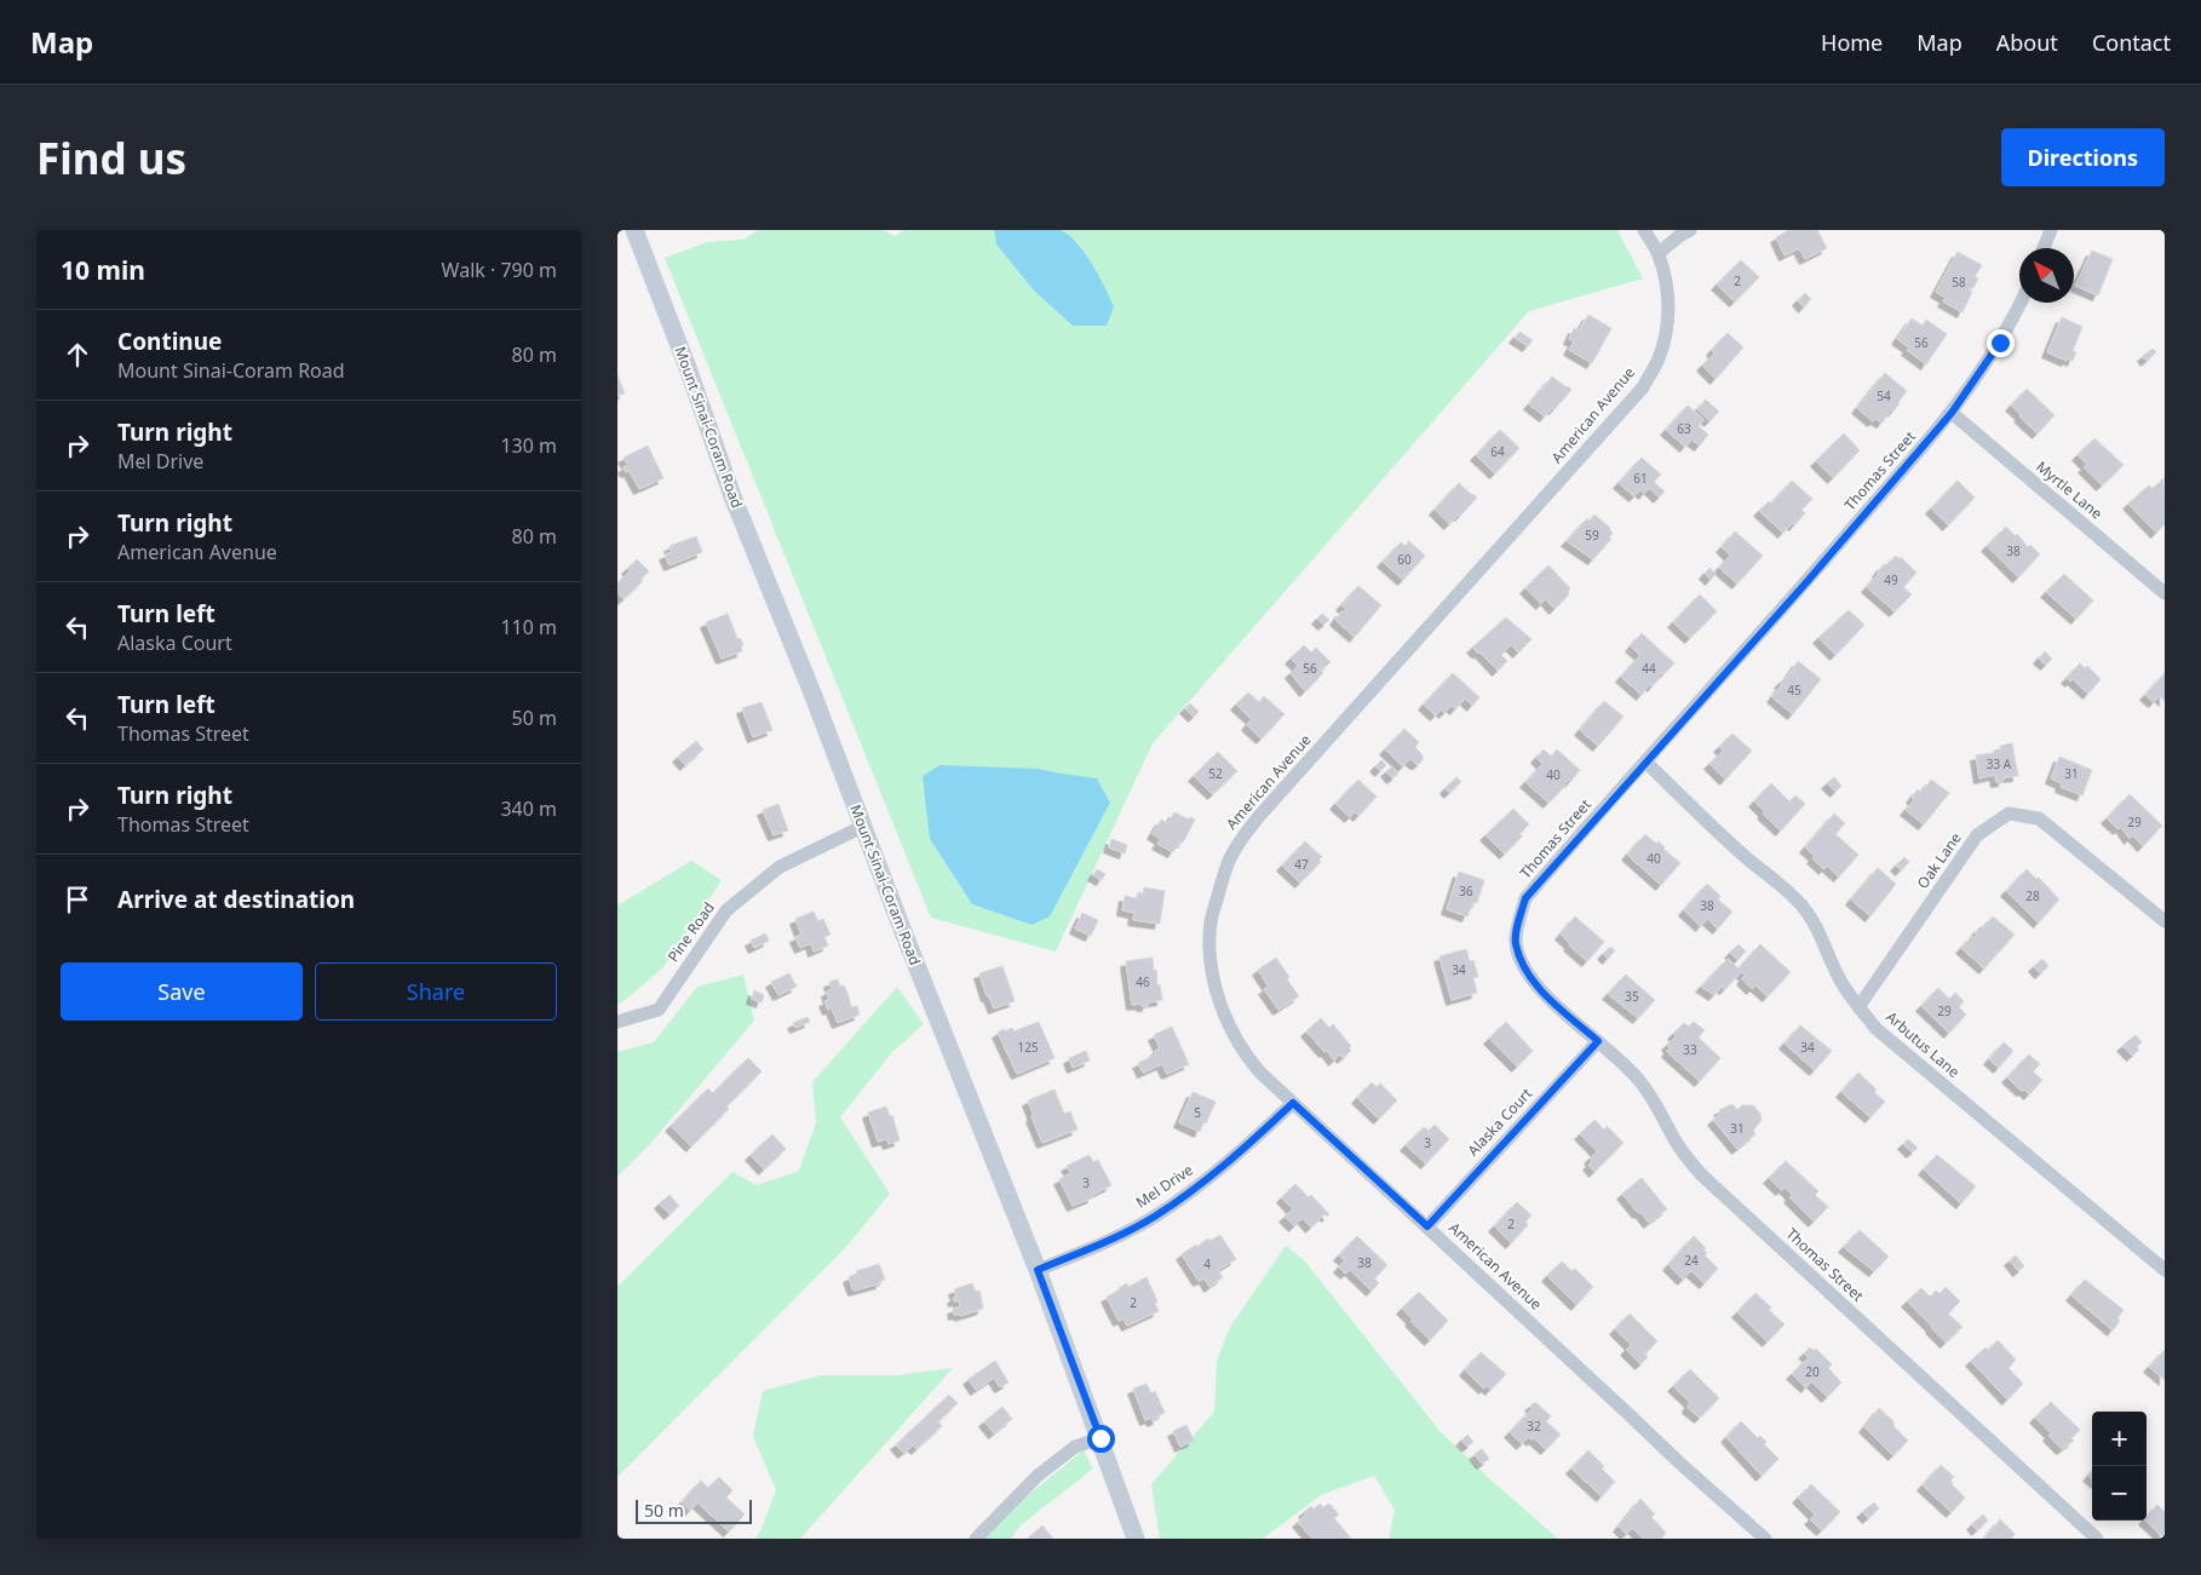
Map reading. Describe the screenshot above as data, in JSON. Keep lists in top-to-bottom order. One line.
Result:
{"streets":{"main road":["Mount Sinai-Coram Road"],"street":["American Avenue","Thomas Street","Myrtle Lane","Oak Lane","Pine Road","Arbutus Lane","Alaska Court","Mel Drive"]},"crossings":[["American Avenue","Alaska Court"],["American Avenue","Mel Drive"],["Mount Sinai-Coram Road","Pine Road"],["Mount Sinai-Coram Road","Mel Drive"],["Thomas Street","Myrtle Lane"],["Thomas Street","Arbutus Lane"],["Thomas Street","Alaska Court"],["Oak Lane","Arbutus Lane"]],"house_numbers":["2","58","56","54","63","64","61","59","38","60","49","56","44","45","33 A","52","31","40","29","40","47","36","28","38","34","46","35","29","125","34","33","5","31","3","3","2","24","38","4","2","20","32"],"scale_bar":"50 m","north":"top left","page":{"header":"Map","nav":["Home","Map","About","Contact"],"buttons":["Directions",["Save","Share"]],"title":"Find us","heading":["10 min","Walk · 790 m"],"list":[["Continue","Mount Sinai-Coram Road","80 m"],["Turn right","Mel Drive","130 m"],["Turn right","American Avenue","80 m"],["Turn left","Alaska Court","110 m"],["Turn left","Thomas Street","50 m"],["Turn right","Thomas Street","340 m"],"Arrive at destination"],"map_buttons":["+","−"],"scale":"50 m"}}
